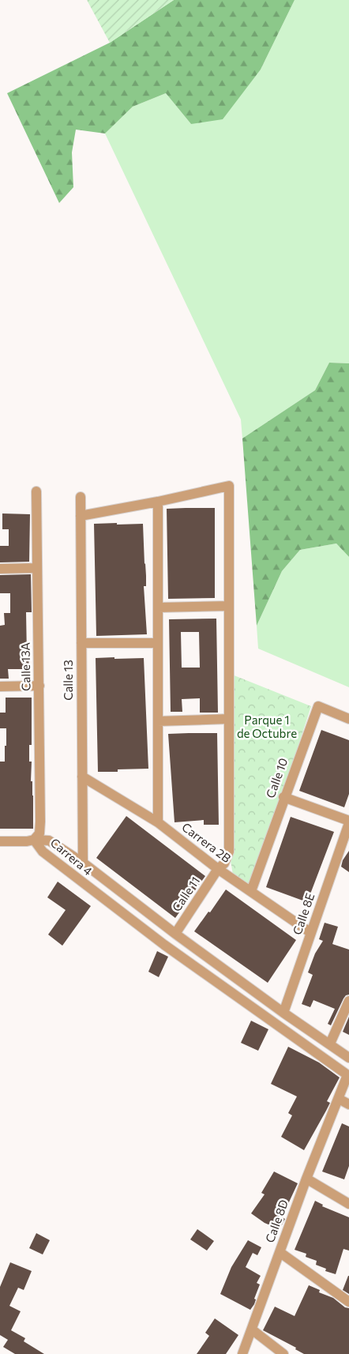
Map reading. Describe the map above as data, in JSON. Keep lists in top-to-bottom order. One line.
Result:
{"streets":{"street":["Calle 13A","Calle 13","Calle 10","Carrera 2B","Carrera 4","Calle 11","Calle 8E","Calle 8D"]},"crossings":[["Calle 13A","Carrera 4"],["Calle 13","Carrera 2B"],["Calle 13","Carrera 4"],["Calle 10","Carrera 2B"],["Carrera 2B","Calle 11"],["Carrera 2B","Calle 8E"],["Carrera 4","Calle 11"],["Carrera 4","Calle 8E"],["Carrera 4","Calle 8D"]],"parks":["Parque 1 de Octubre"]}
